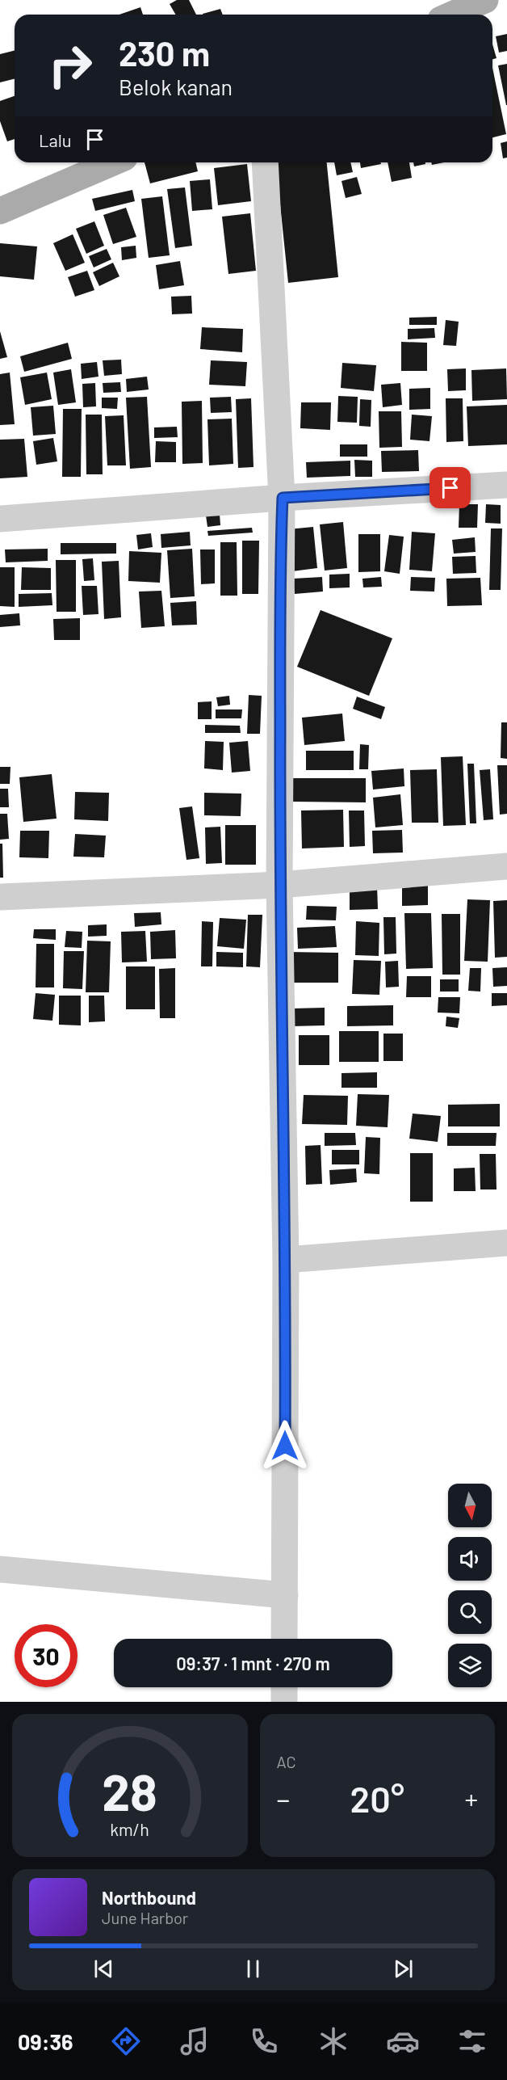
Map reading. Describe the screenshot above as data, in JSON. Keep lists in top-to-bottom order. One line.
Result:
{"north":"bottom","page":{"turn":["230 m","Belok kanan"],"then":"Lalu","limit":"30","trip":"09:37 · 1 mnt · 270 m","tile":"AC","heat":["−","20°","+"],"song":["Northbound","June Harbor"],"tabs":"09:36","gauge":["28","km/h"]}}
